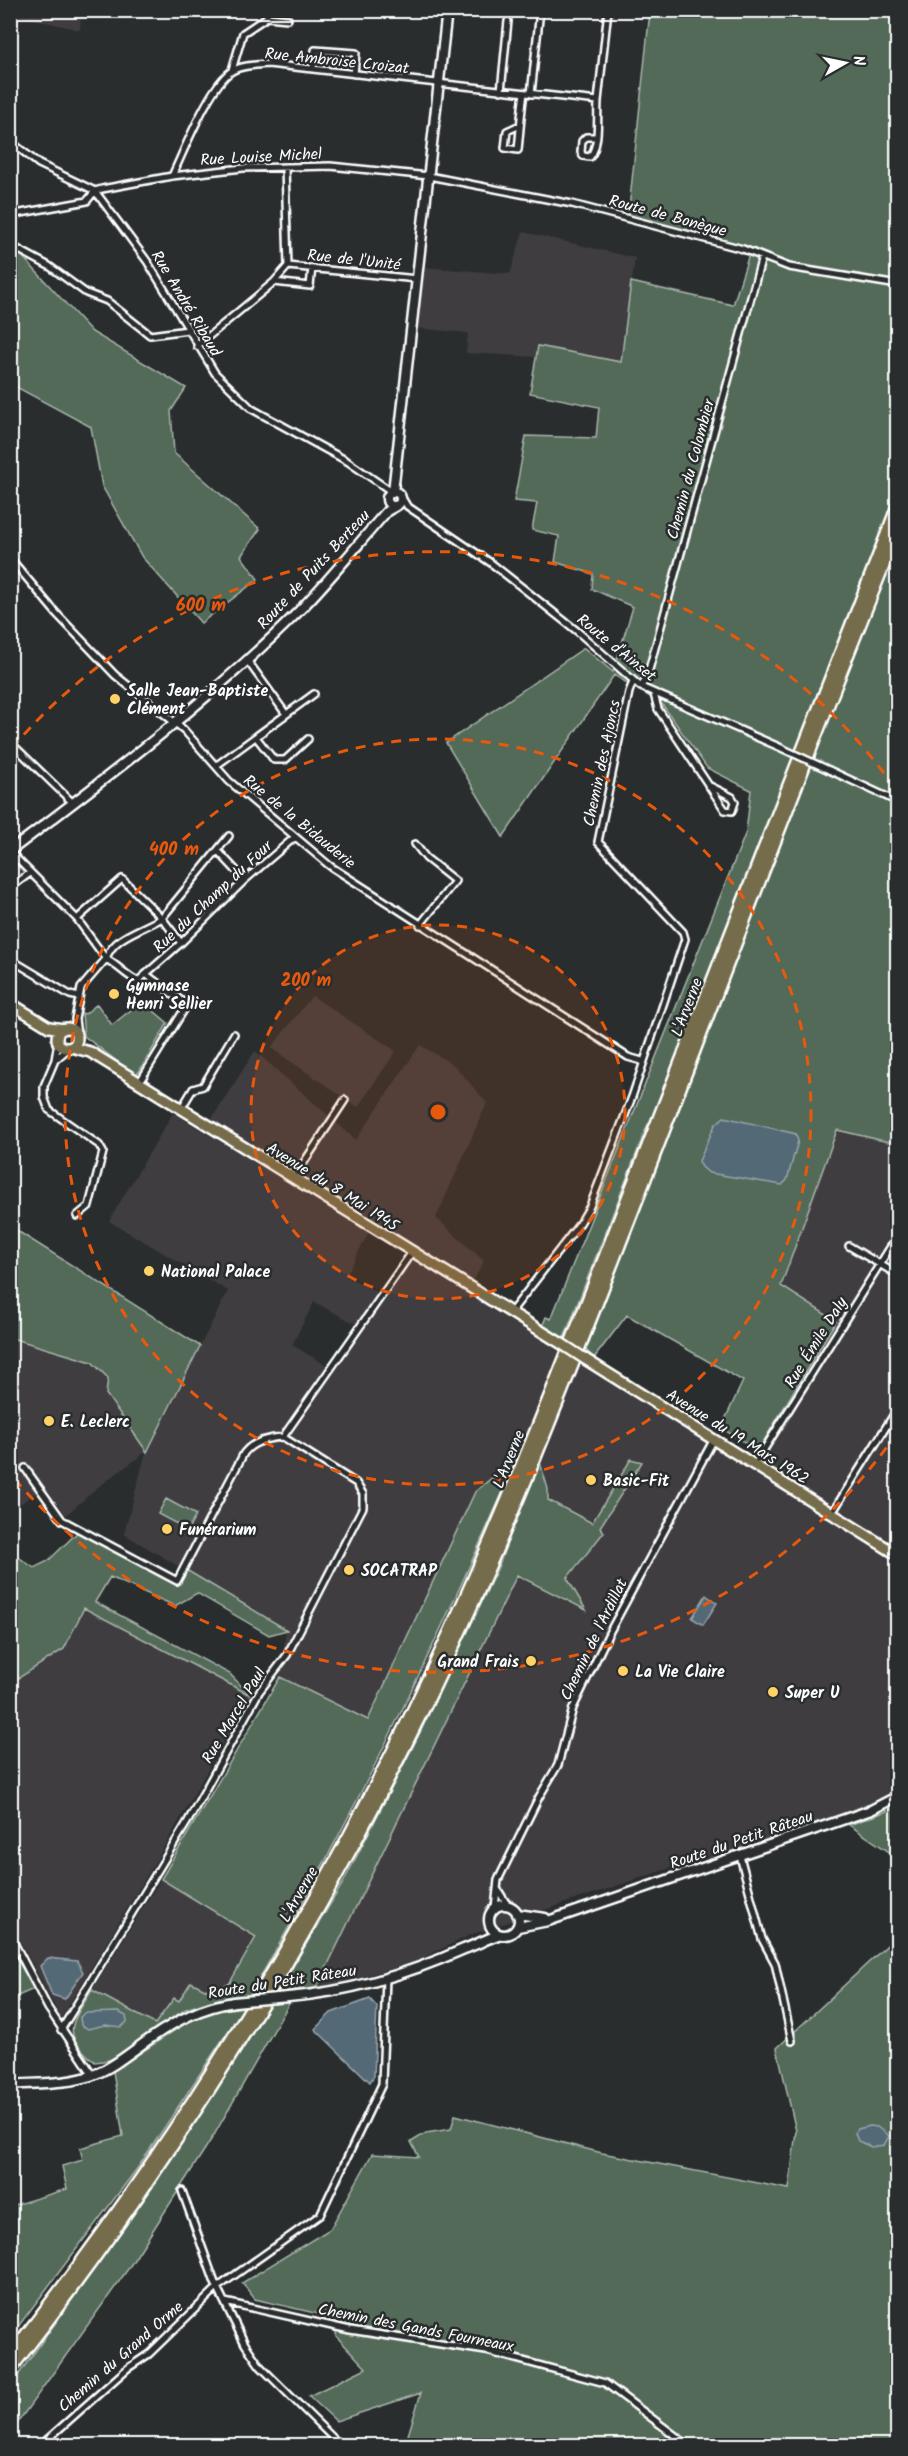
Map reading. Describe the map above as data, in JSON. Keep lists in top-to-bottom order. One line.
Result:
{"streets":{"highway":["L'Arverne"],"main road":["Avenue du 8 Mai 1945","Avenue du 19 Mars 1962"],"street":["Rue Ambroise Croizat","Rue Louise Michel","Route de Bonègue","Rue de l'Unité","Rue André Ribaud","Chemin du Colombier","Route de Puits Berteau","Route d'Ainset","Chemin des Ajoncs","Rue de la Bidauderie","Rue du Champ du Four","Rue Émile Daly","Chemin de l'Ardillat","Rue Marcel Paul","Route du Petit Râteau","Chemin des Gands Fourneaux","Chemin du Grand Orme"]},"crossings":[["Rue Ambroise Croizat","Rue Louise Michel"],["Rue Louise Michel","Route de Bonègue"],["Rue Louise Michel","Rue de l'Unité"],["Rue Louise Michel","Rue André Ribaud"],["Route de Bonègue","Chemin du Colombier"],["Rue de l'Unité","Rue André Ribaud"],["Rue André Ribaud","Route de Puits Berteau"],["Rue André Ribaud","Route d'Ainset"],["Chemin du Colombier","Route d'Ainset"],["Route de Puits Berteau","Route d'Ainset"],["Route de Puits Berteau","Rue de la Bidauderie"],["Route de Puits Berteau","Rue du Champ du Four"],["Route d'Ainset","Chemin des Ajoncs"],["Chemin des Ajoncs","Rue de la Bidauderie"],["Rue de la Bidauderie","Rue du Champ du Four"],["Rue du Champ du Four","Avenue du 8 Mai 1945"],["Avenue du 8 Mai 1945","Avenue du 19 Mars 1962"],["Rue Émile Daly","Avenue du 19 Mars 1962"],["Avenue du 19 Mars 1962","Chemin de l'Ardillat"],["Chemin de l'Ardillat","Route du Petit Râteau"],["Route du Petit Râteau","Chemin du Grand Orme"]],"places":["Salle Jean-Baptiste Clément","Gymnase Henri Sellier","National Palace","E. Leclerc","Basic-Fit","Funérarium","SOCATRAP","Grand Frais","La Vie Claire","Super U"],"north":"right","rings":["600 m","400 m","200 m"]}
